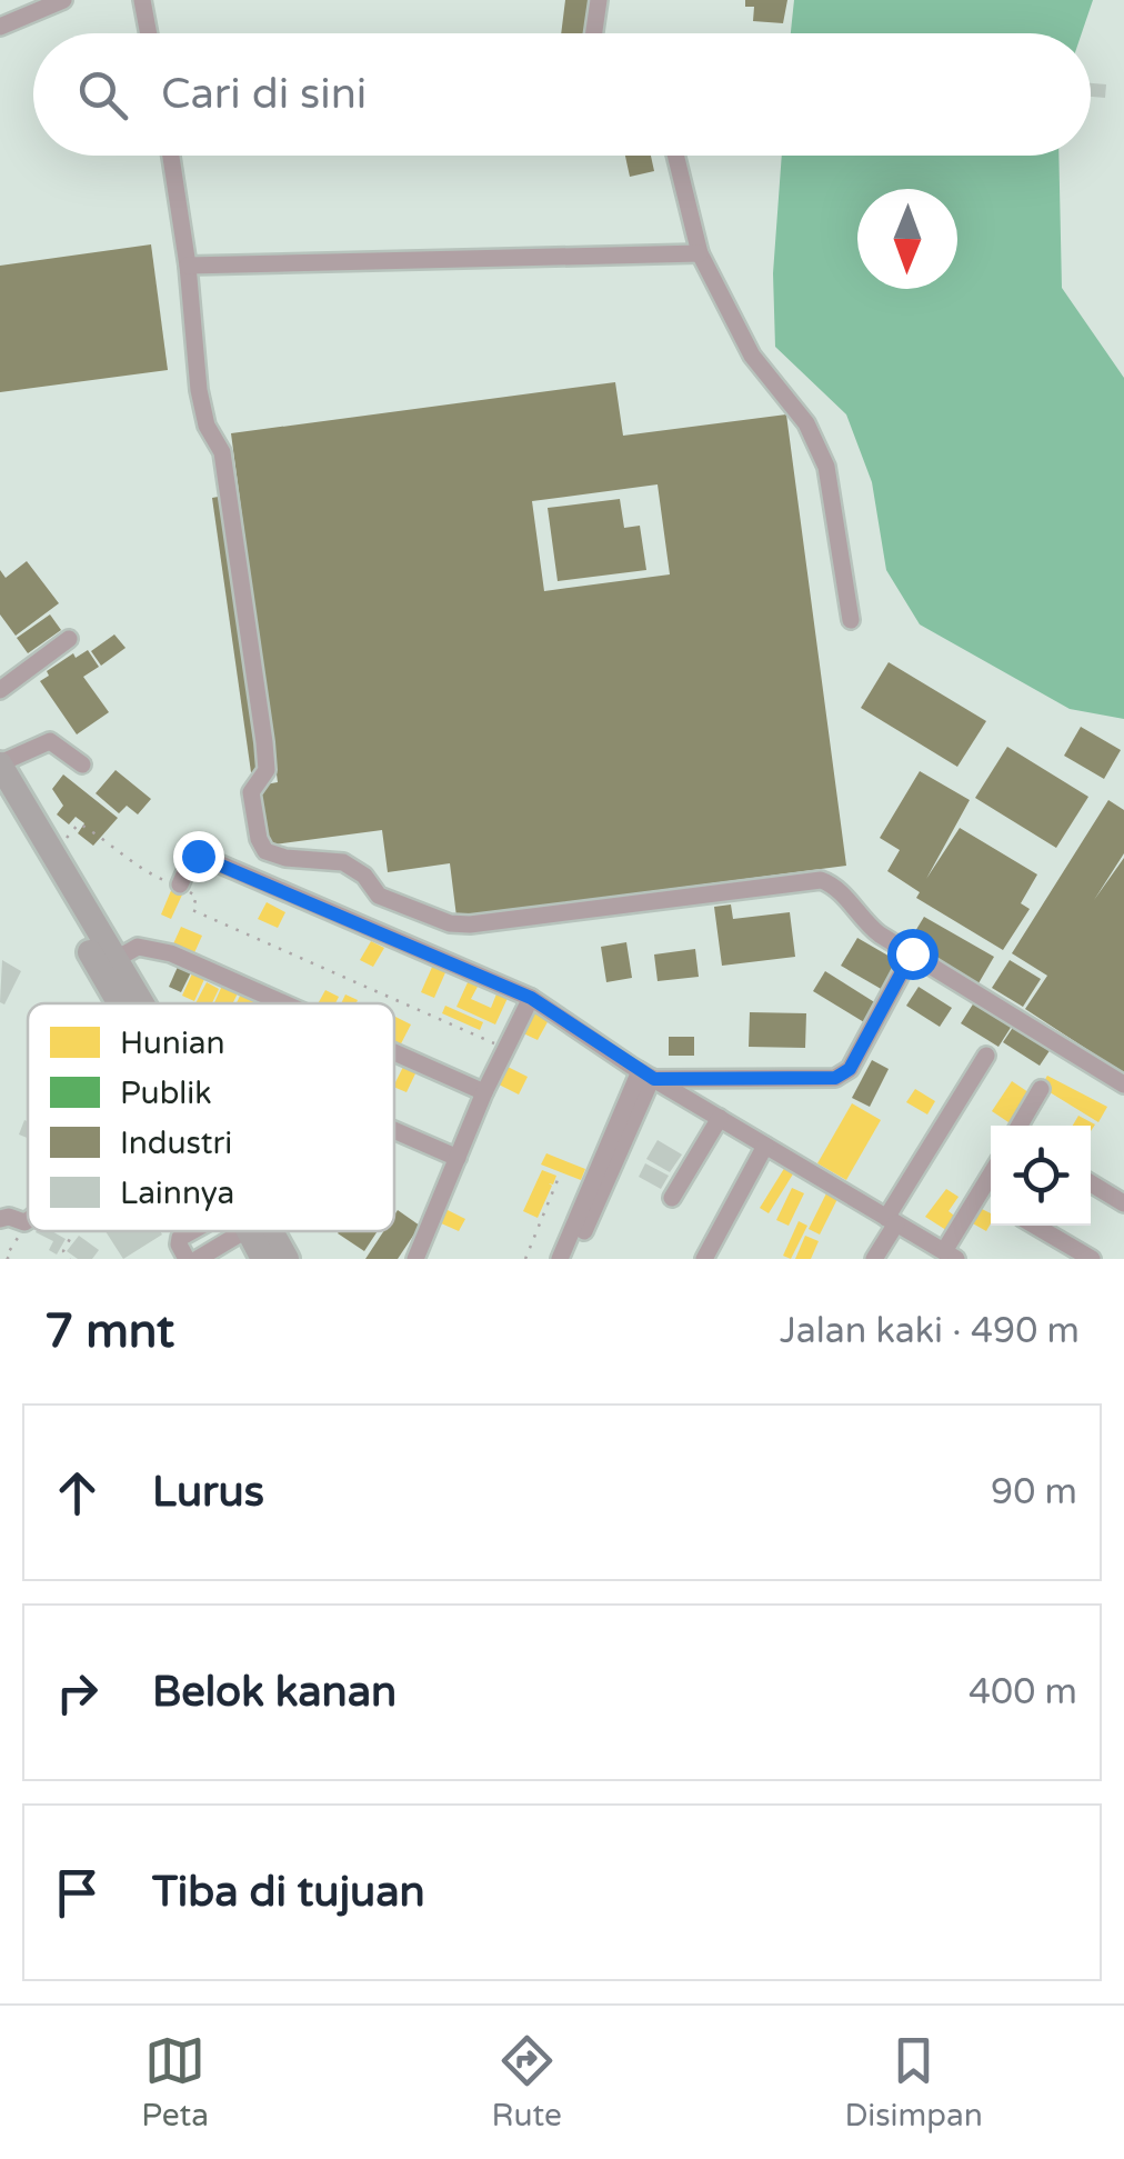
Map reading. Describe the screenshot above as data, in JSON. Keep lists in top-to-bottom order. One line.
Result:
{"legend":["Hunian","Publik","Industri","Lainnya"],"north":"bottom","page":{"search":"Cari di sini","heading":["7 mnt","Jalan kaki · 490 m"],"list":[["Lurus","90 m"],["Belok kanan","400 m"],"Tiba di tujuan"],"nav":["Peta","Rute","Disimpan"]}}
